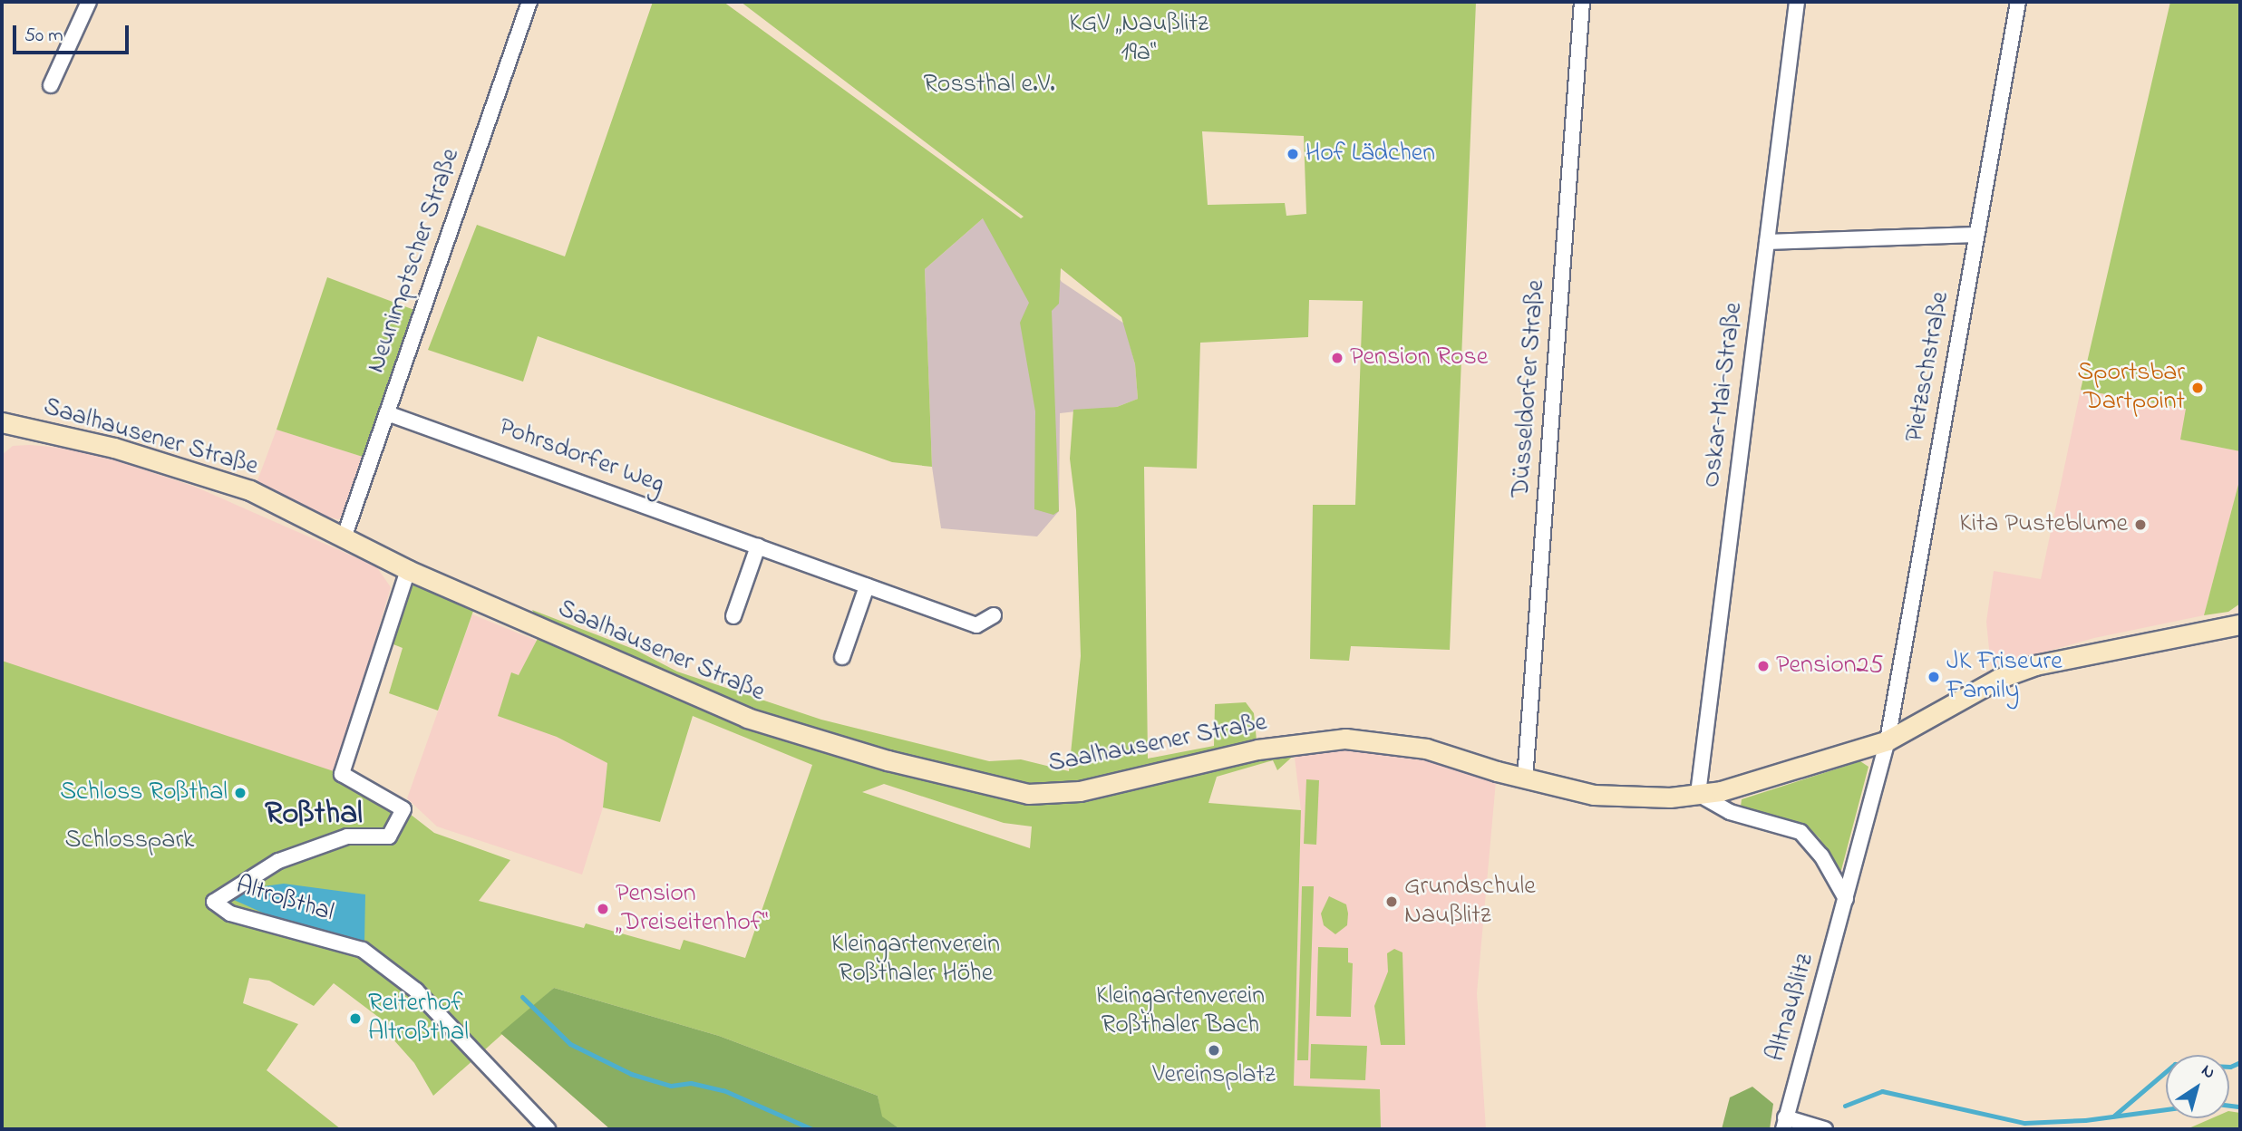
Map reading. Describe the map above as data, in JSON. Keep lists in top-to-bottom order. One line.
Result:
{"streets":{"street":["Neunimptscher Straße","Pietzschstraße","Düsseldorfer Straße","Oskar-Mai-Straße","Saalhausener Straße","Pohrsdorfer Weg","Altroßthal","Altnaußlitz"]},"crossings":[["Neunimptscher Straße","Saalhausener Straße"],["Neunimptscher Straße","Pohrsdorfer Weg"],["Pietzschstraße","Saalhausener Straße"],["Pietzschstraße","Altnaußlitz"],["Düsseldorfer Straße","Saalhausener Straße"],["Oskar-Mai-Straße","Saalhausener Straße"],["Saalhausener Straße","Altroßthal"],["Saalhausener Straße","Altnaußlitz"]],"districts":["Roßthal"],"parks":["KGV „Naußlitz 19a“","Rossthal e.V.","Schlosspark","Kleingartenverein Roßthaler Höhe","Kleingartenverein Roßthaler Bach"],"places":["Hof Lädchen","Pension Rose","Sportsbar Dartpoint","Kita Pusteblume","Pension25","JK Friseure Family","Schloss Roßthal","Grundschule Naußlitz","Pension „Dreiseitenhof“","Reiterhof Altroßthal","Vereinsplatz"],"scale_bar":"50 m","north":"top right"}
